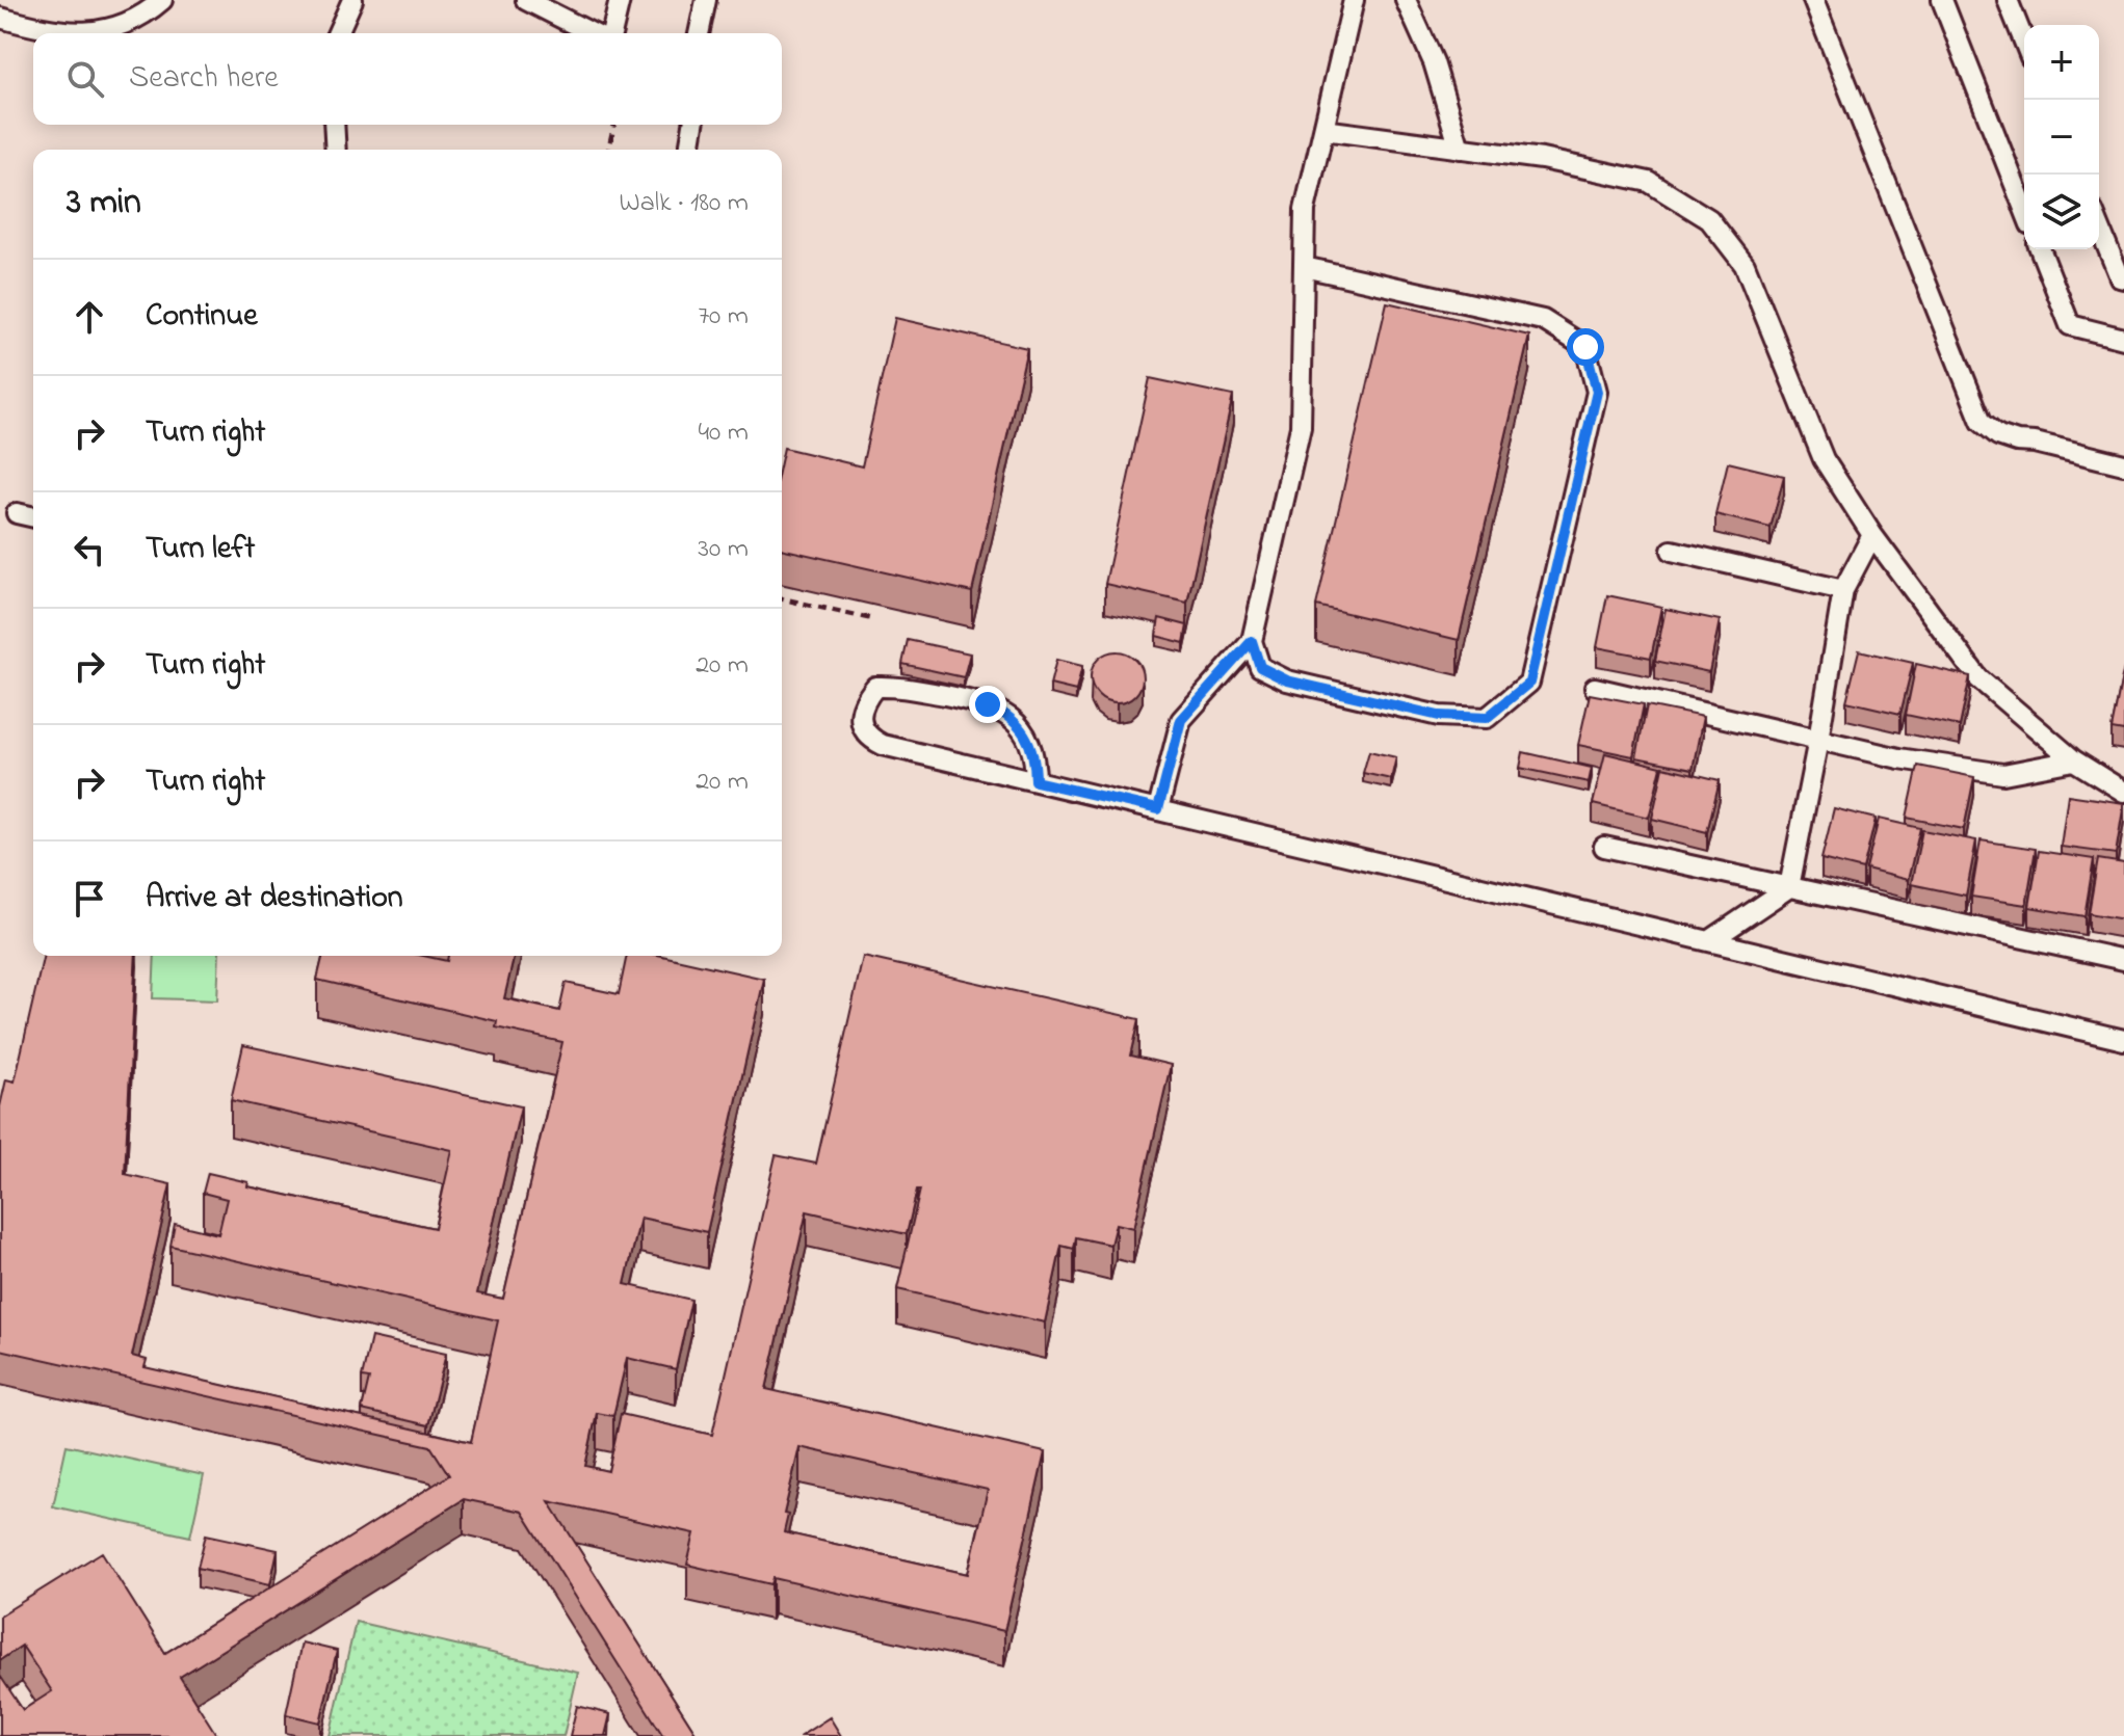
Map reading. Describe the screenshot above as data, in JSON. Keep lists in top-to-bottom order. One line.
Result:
{"page":{"map_buttons":["+","−"],"search":"Search here","heading":["3 min","Walk · 180 m"],"list":[["Continue","70 m"],["Turn right","40 m"],["Turn left","30 m"],["Turn right","20 m"],["Turn right","20 m"],"Arrive at destination"]}}
